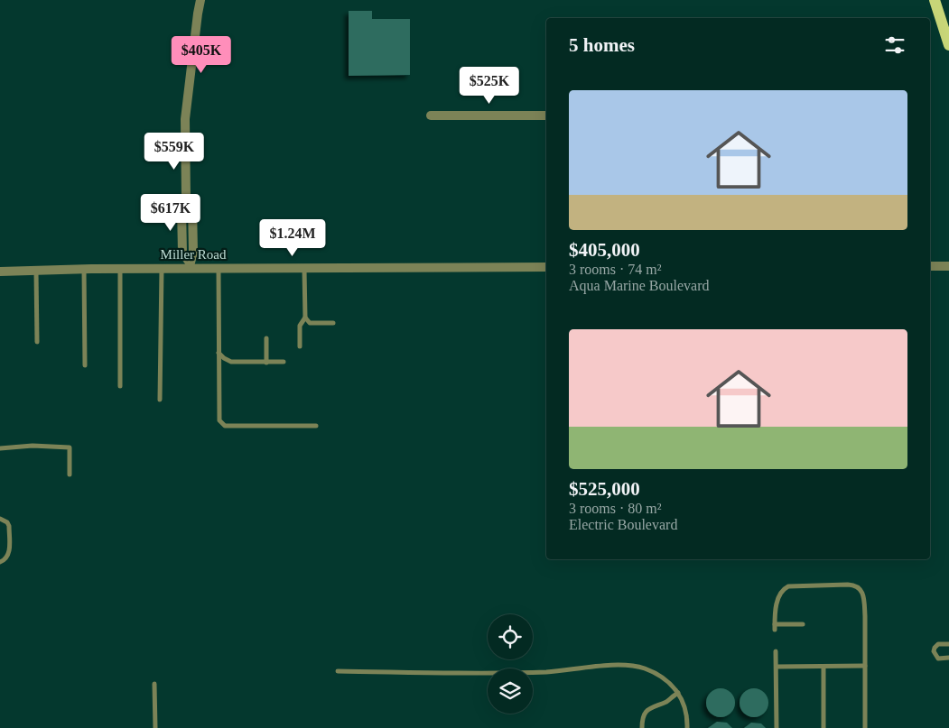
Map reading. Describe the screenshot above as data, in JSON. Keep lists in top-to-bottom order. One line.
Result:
{"streets":{"street":["Miller Road"]},"page":{"heading":"5 homes","price":["$405K","$525K","$559K","$617K","$1.24M"],"list":[{"name":"$405,000","note":"3 rooms · 74 m² · Aqua Marine Boulevard"},{"name":"$525,000","note":"3 rooms · 80 m² · Electric Boulevard"}]}}
